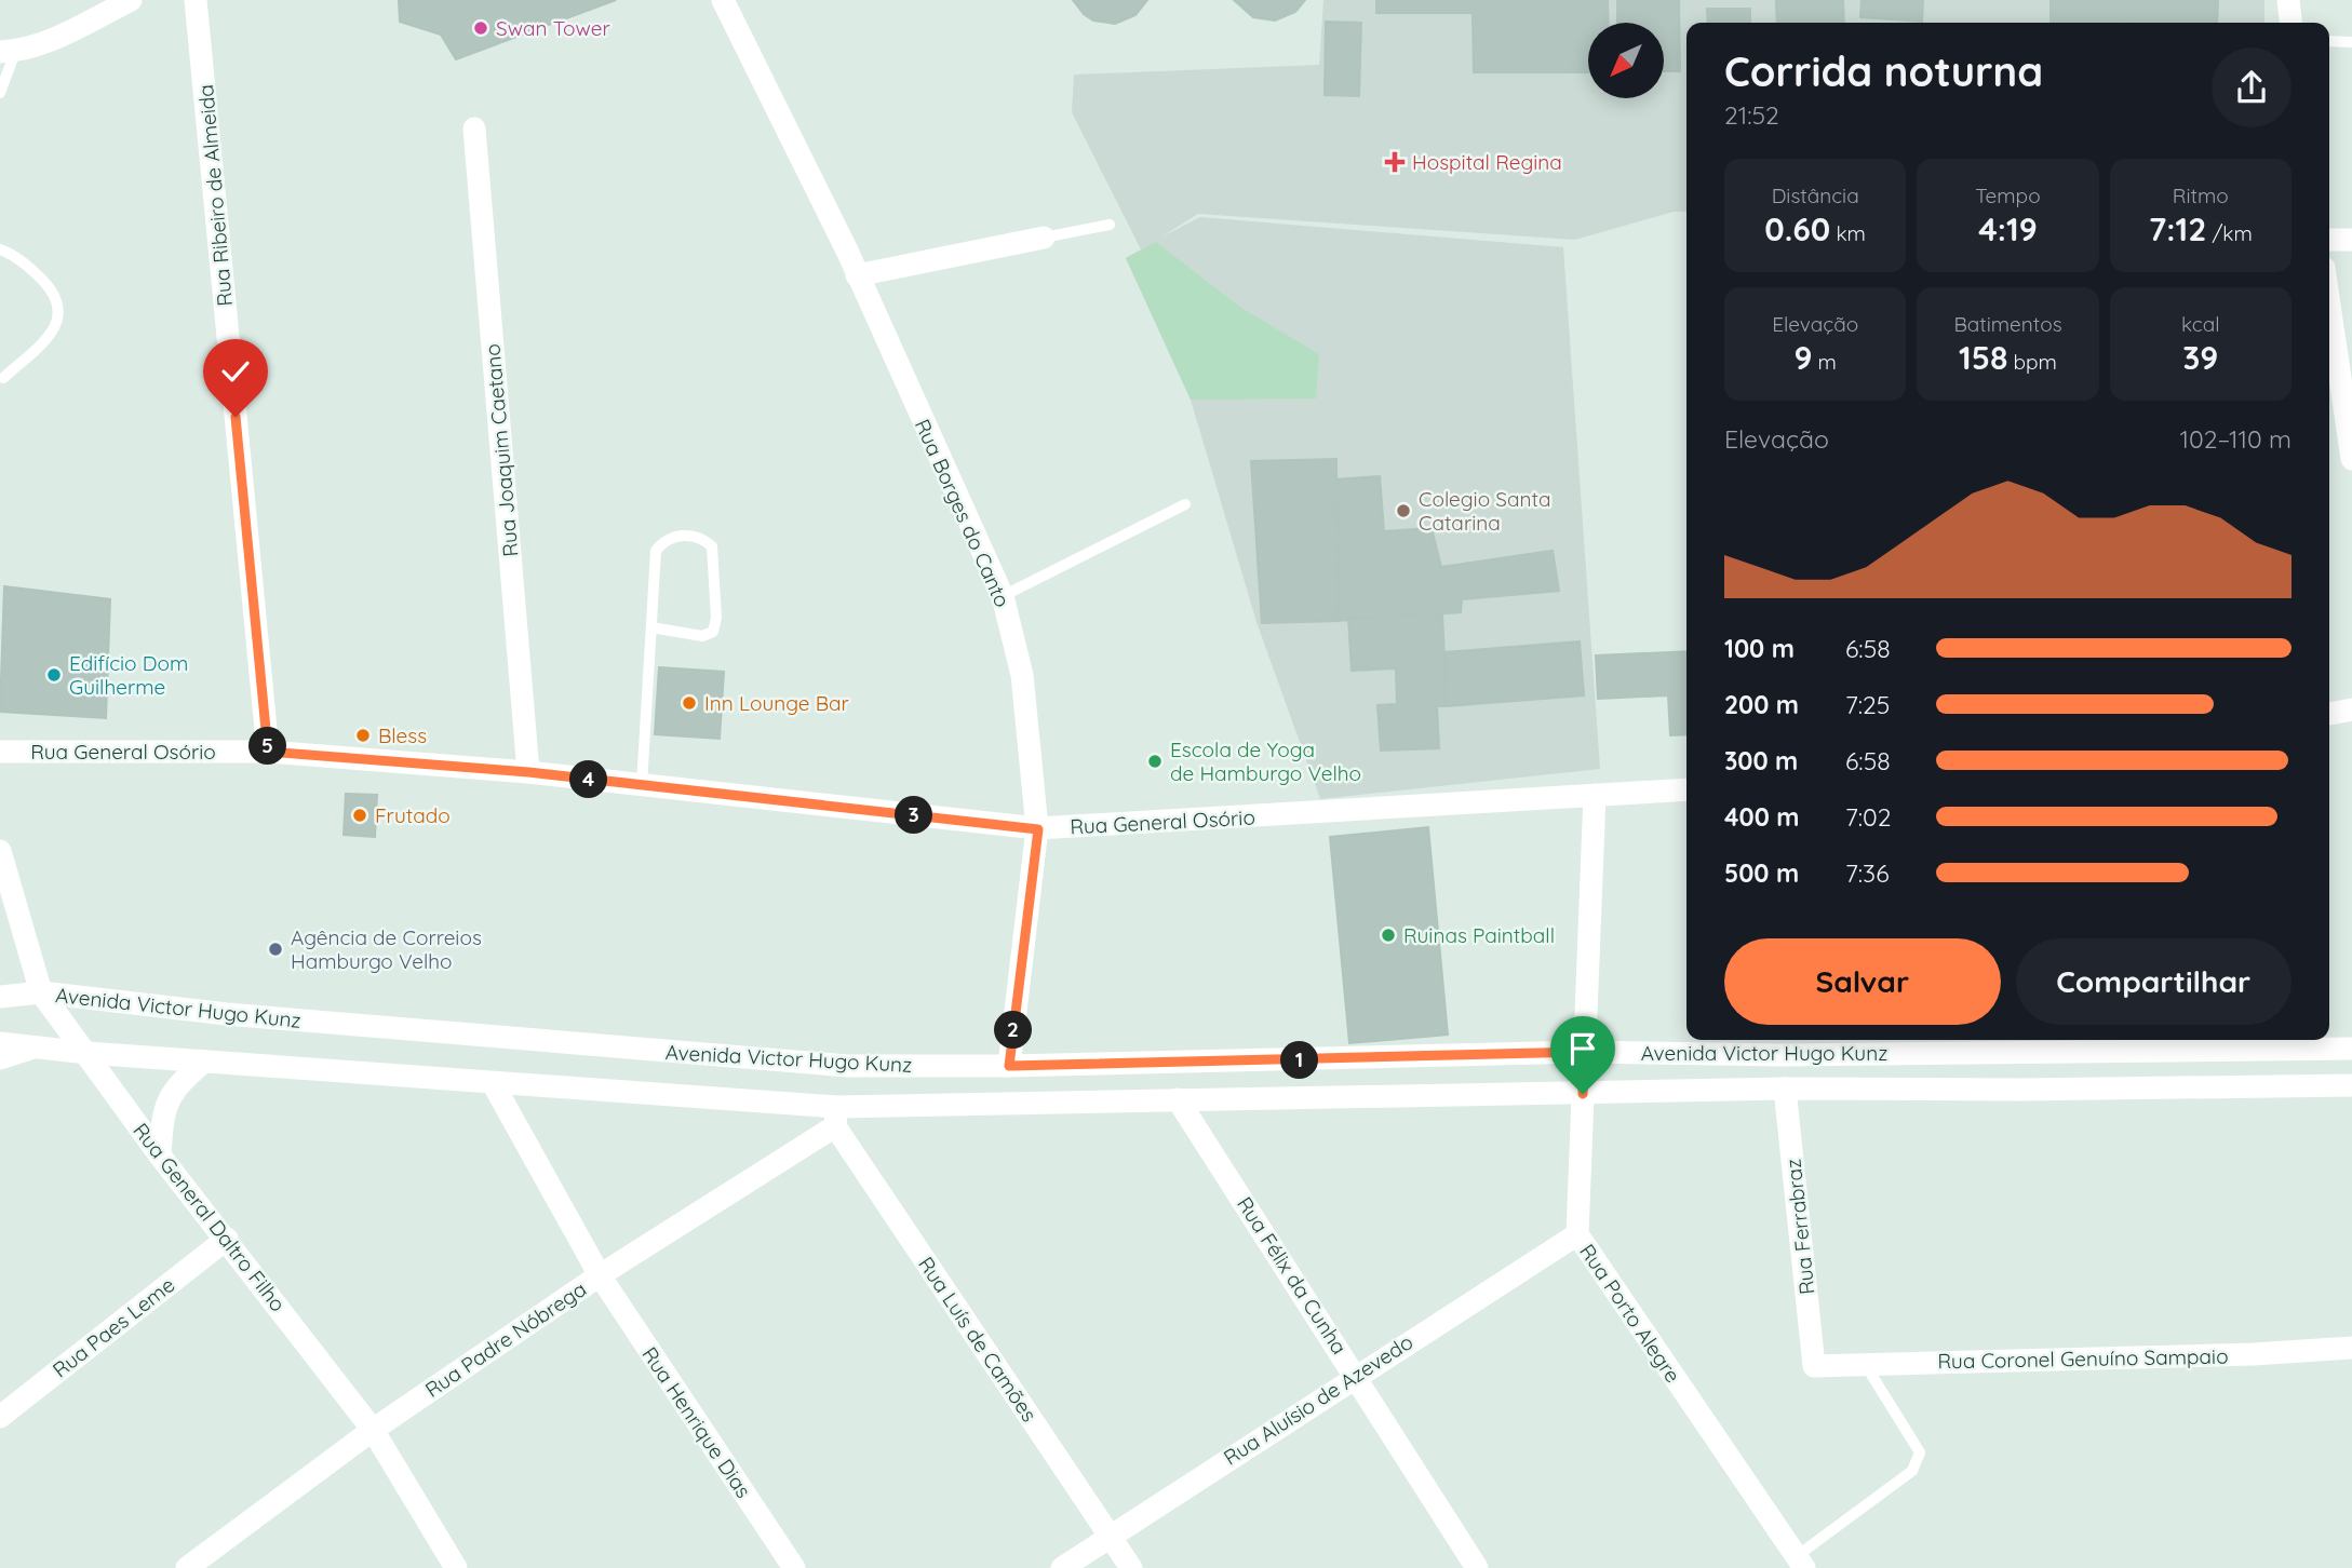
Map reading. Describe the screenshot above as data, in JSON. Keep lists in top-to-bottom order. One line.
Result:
{"streets":{"street":["Rua Ribeiro de Almeida","Rua Joaquim Caetano","Rua Borges do Canto","Rua General Osório","Avenida Victor Hugo Kunz","Rua General Daltro Filho","Rua Ferrabraz","Rua Félix da Cunha","Rua Porto Alegre","Rua Paes Leme","Rua Padre Nóbrega","Rua Luís de Camões","Rua Coronel Genuíno Sampaio","Rua Aluísio de Azevedo","Rua Henrique Dias"]},"crossings":[["Rua Ribeiro de Almeida","Rua General Osório"],["Rua Joaquim Caetano","Rua General Osório"],["Rua Borges do Canto","Rua General Osório"],["Rua Borges do Canto","Avenida Victor Hugo Kunz"],["Rua General Osório","Rua Porto Alegre"],["Avenida Victor Hugo Kunz","Rua General Daltro Filho"],["Avenida Victor Hugo Kunz","Rua Ferrabraz"],["Avenida Victor Hugo Kunz","Rua Félix da Cunha"],["Avenida Victor Hugo Kunz","Rua Porto Alegre"],["Avenida Victor Hugo Kunz","Rua Padre Nóbrega"],["Avenida Victor Hugo Kunz","Rua Luís de Camões"],["Avenida Victor Hugo Kunz","Rua Henrique Dias"],["Rua General Daltro Filho","Rua Paes Leme"],["Rua General Daltro Filho","Rua Padre Nóbrega"],["Rua Ferrabraz","Rua Coronel Genuíno Sampaio"],["Rua Félix da Cunha","Rua Aluísio de Azevedo"],["Rua Porto Alegre","Rua Aluísio de Azevedo"],["Rua Padre Nóbrega","Rua Luís de Camões"],["Rua Padre Nóbrega","Rua Henrique Dias"],["Rua Luís de Camões","Rua Aluísio de Azevedo"]],"places":{"other":["Swan Tower","Colegio Santa Catarina","Edifício Dom Guilherme","Inn Lounge Bar","Bless","Escola de Yoga de Hamburgo Velho","Frutado","Ruinas Paintball","Agência de Correios Hamburgo Velho"],"health":["Hospital Regina"]},"north":"bottom left","page":{"heading":["Corrida noturna","21:52"],"stats":[["Distância","0.60 km"],["Tempo","4:19"],["Ritmo","7:12 /km"],["Elevação","9 m"],["Batimentos","158 bpm"],["kcal","39"]],"chart":["Elevação","102–110 m"],"list":[{"name":"100 m","note":"6:58"},{"name":"200 m","note":"7:25"},{"name":"300 m","note":"6:58"},{"name":"400 m","note":"7:02"},{"name":"500 m","note":"7:36"}],"pins":["5","4","3","2","1"],"buttons":["Salvar","Compartilhar"]}}
